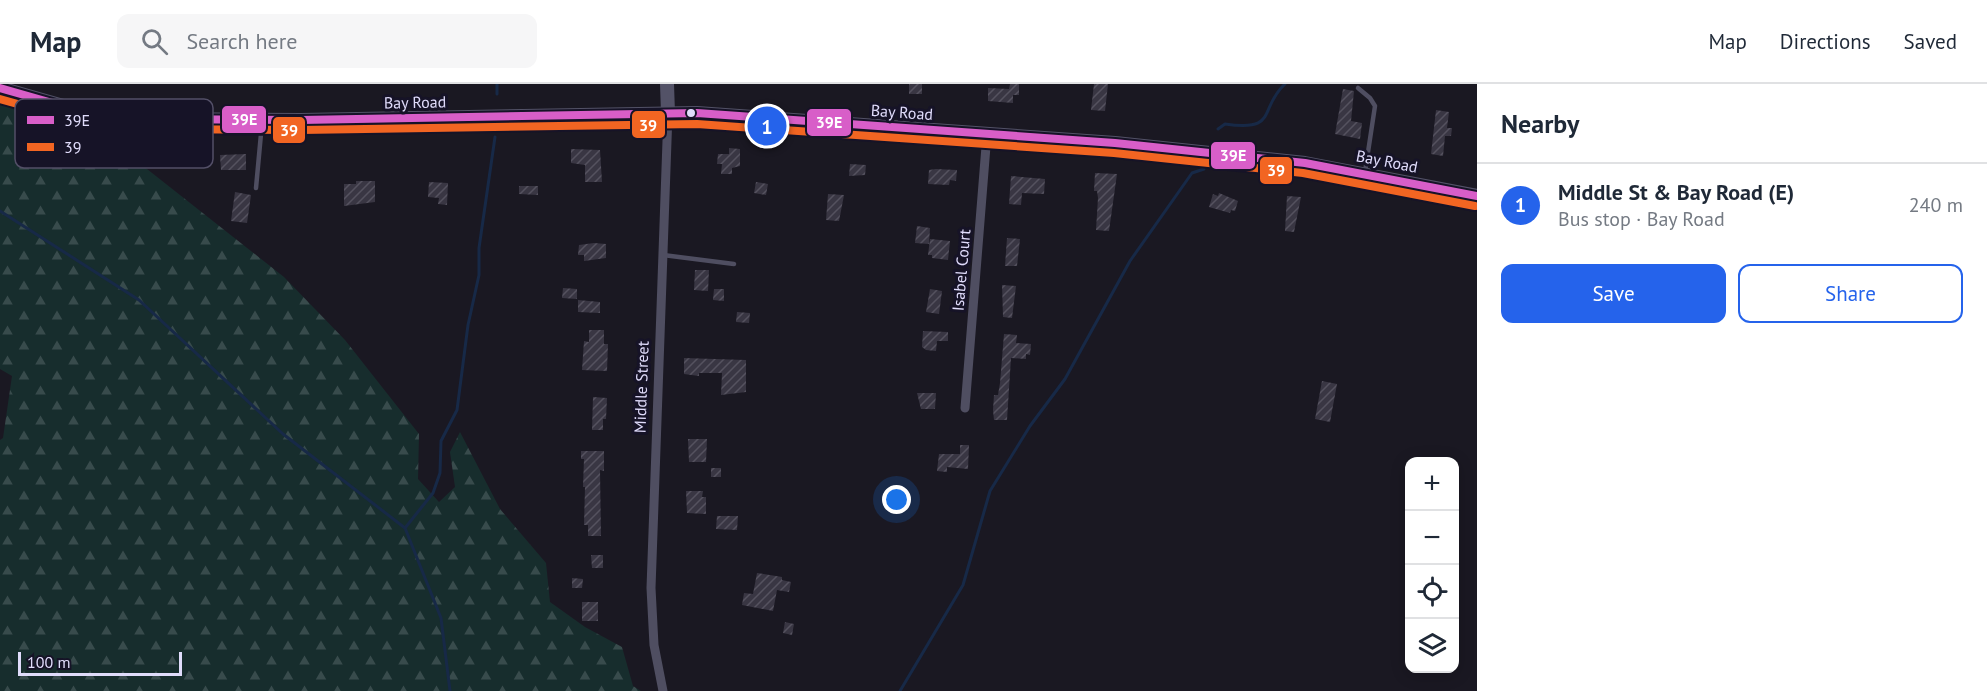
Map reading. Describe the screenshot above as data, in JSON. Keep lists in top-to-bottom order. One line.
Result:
{"streets":{"main road":["Bay Road","Middle Street"],"street":["Isabel Court"]},"crossings":[["Bay Road","Isabel Court"],["Bay Road","Middle Street"]],"lines":["transit line 39E","transit line 39"],"legend":["39E","39"],"scale_bar":"100 m","page":{"header":"Map","search":"Search here","nav":["Map","Directions","Saved"],"heading":"Nearby","pins":"1","list":[{"mark":"1","name":"Middle St & Bay Road (E)","note":"Bus stop · Bay Road","value":"240 m"}],"buttons":["Save","Share"],"map_buttons":["+","−"],"scale":"100 m"}}
